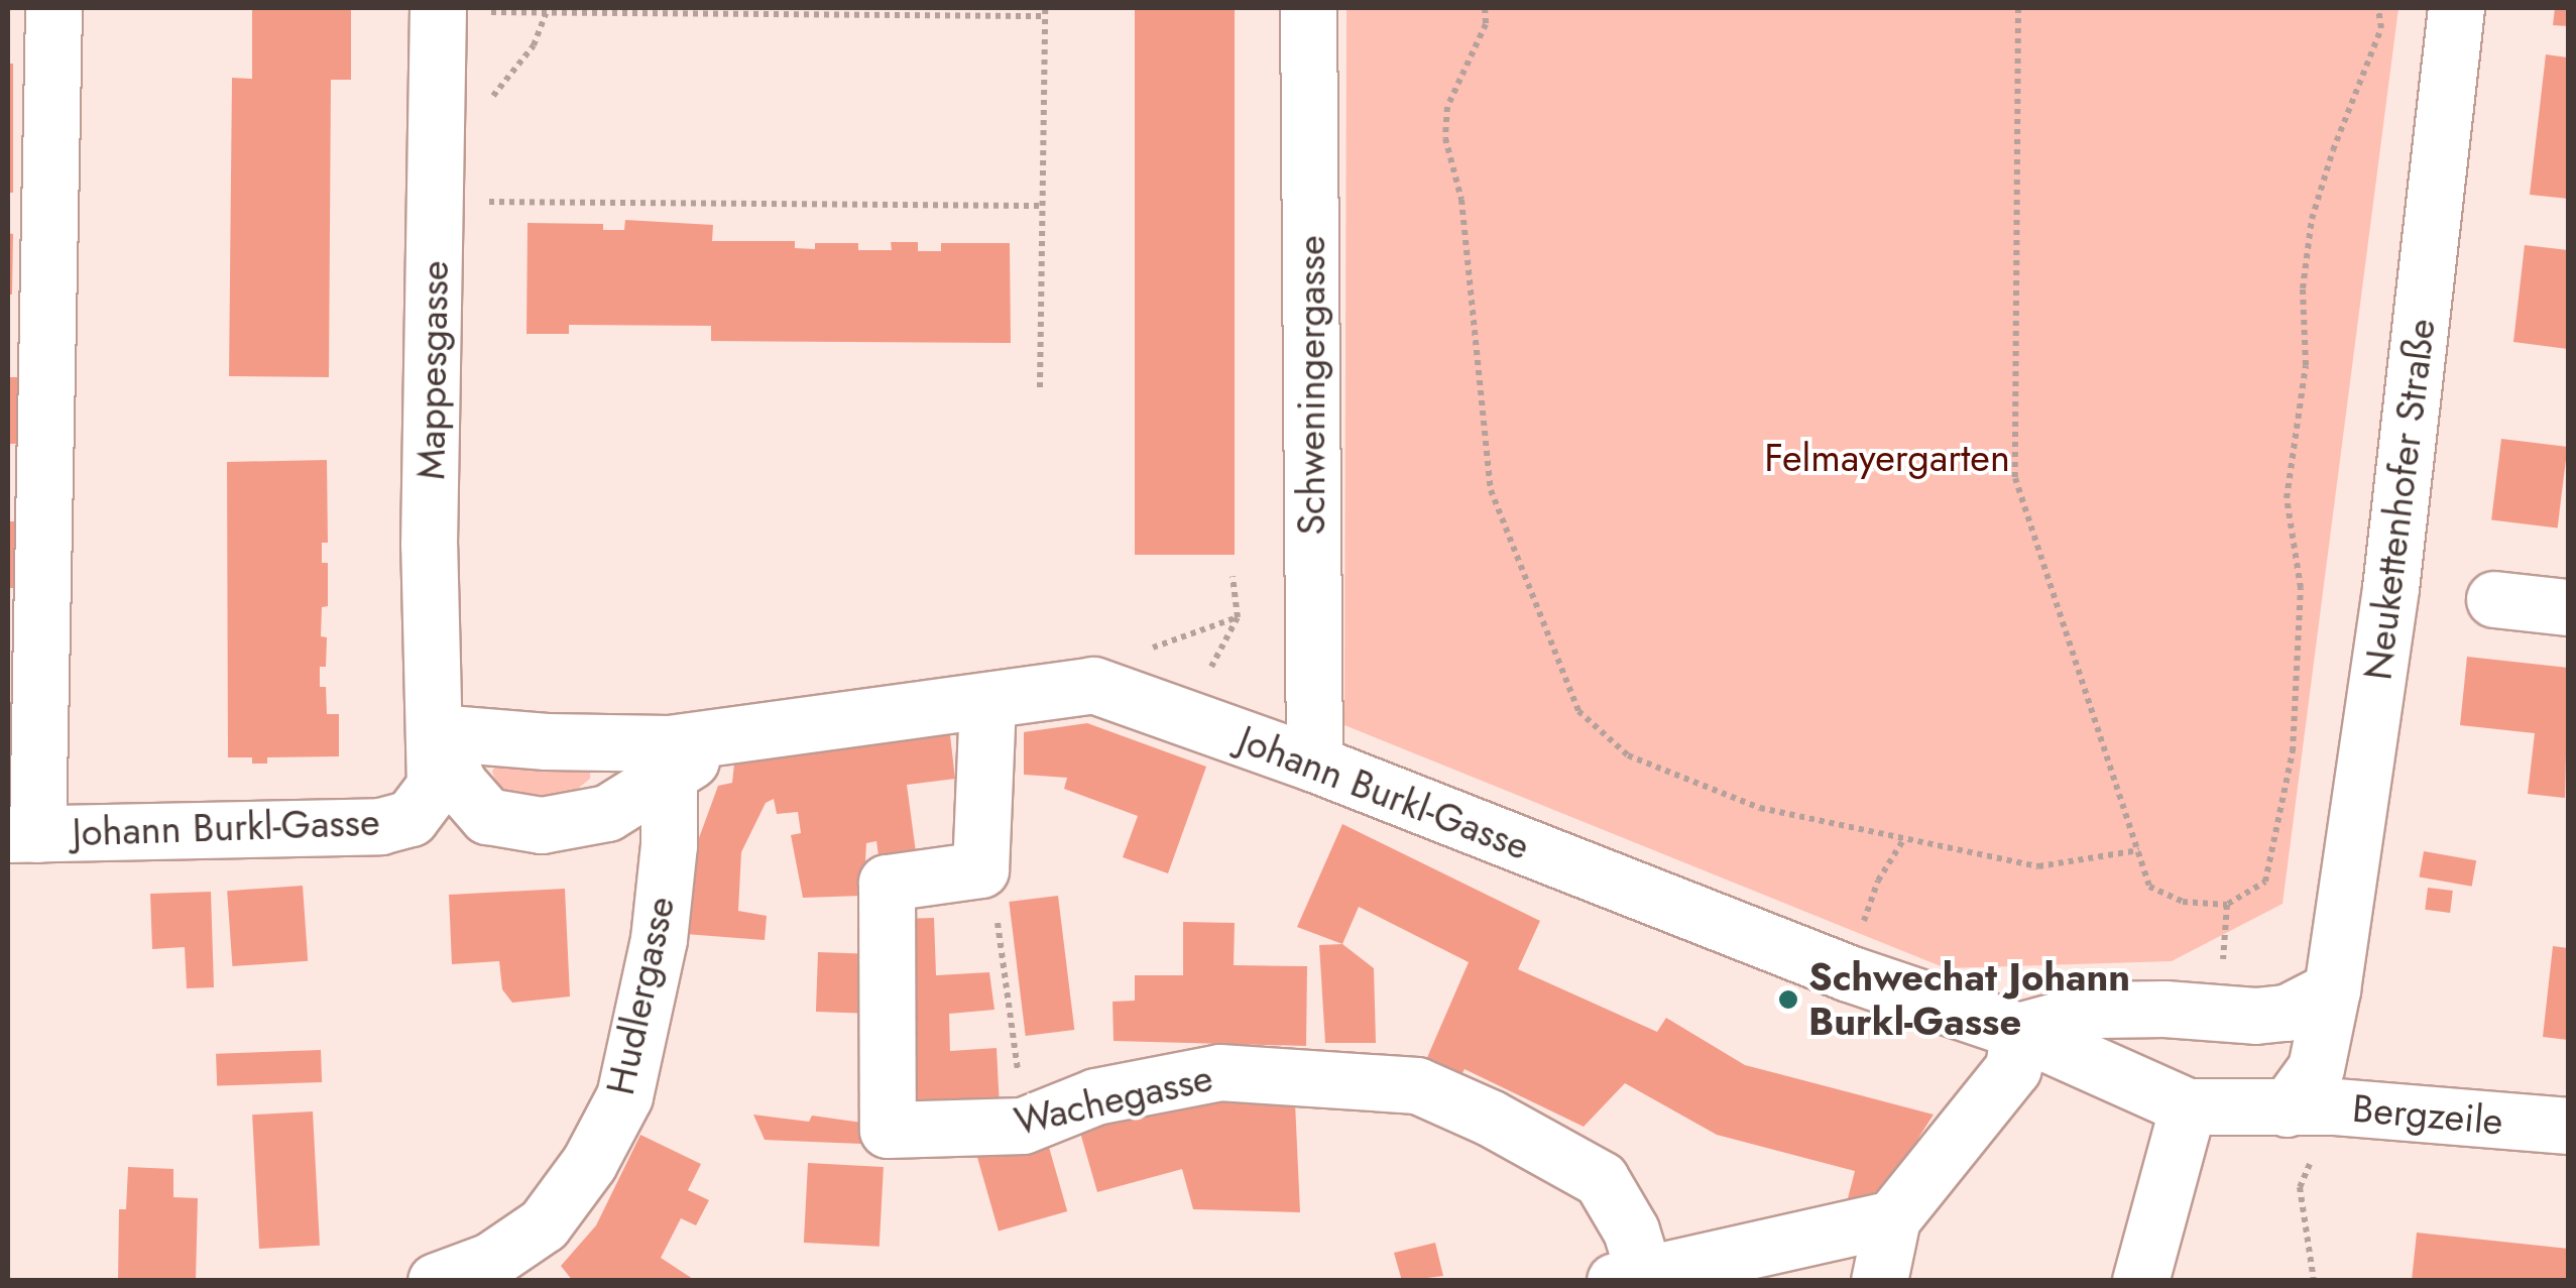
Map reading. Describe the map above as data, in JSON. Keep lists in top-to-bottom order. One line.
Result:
{"streets":{"street":["Mappesgasse","Schweningergasse","Neukettenhofer Straße","Johann Burkl-Gasse","Hudlergasse","Wachegasse","Bergzeile"]},"crossings":[["Mappesgasse","Johann Burkl-Gasse"],["Schweningergasse","Johann Burkl-Gasse"],["Neukettenhofer Straße","Bergzeile"],["Johann Burkl-Gasse","Hudlergasse"]],"parks":["Felmayergarten"],"places":["Schwechat Johann Burkl-Gasse"]}
